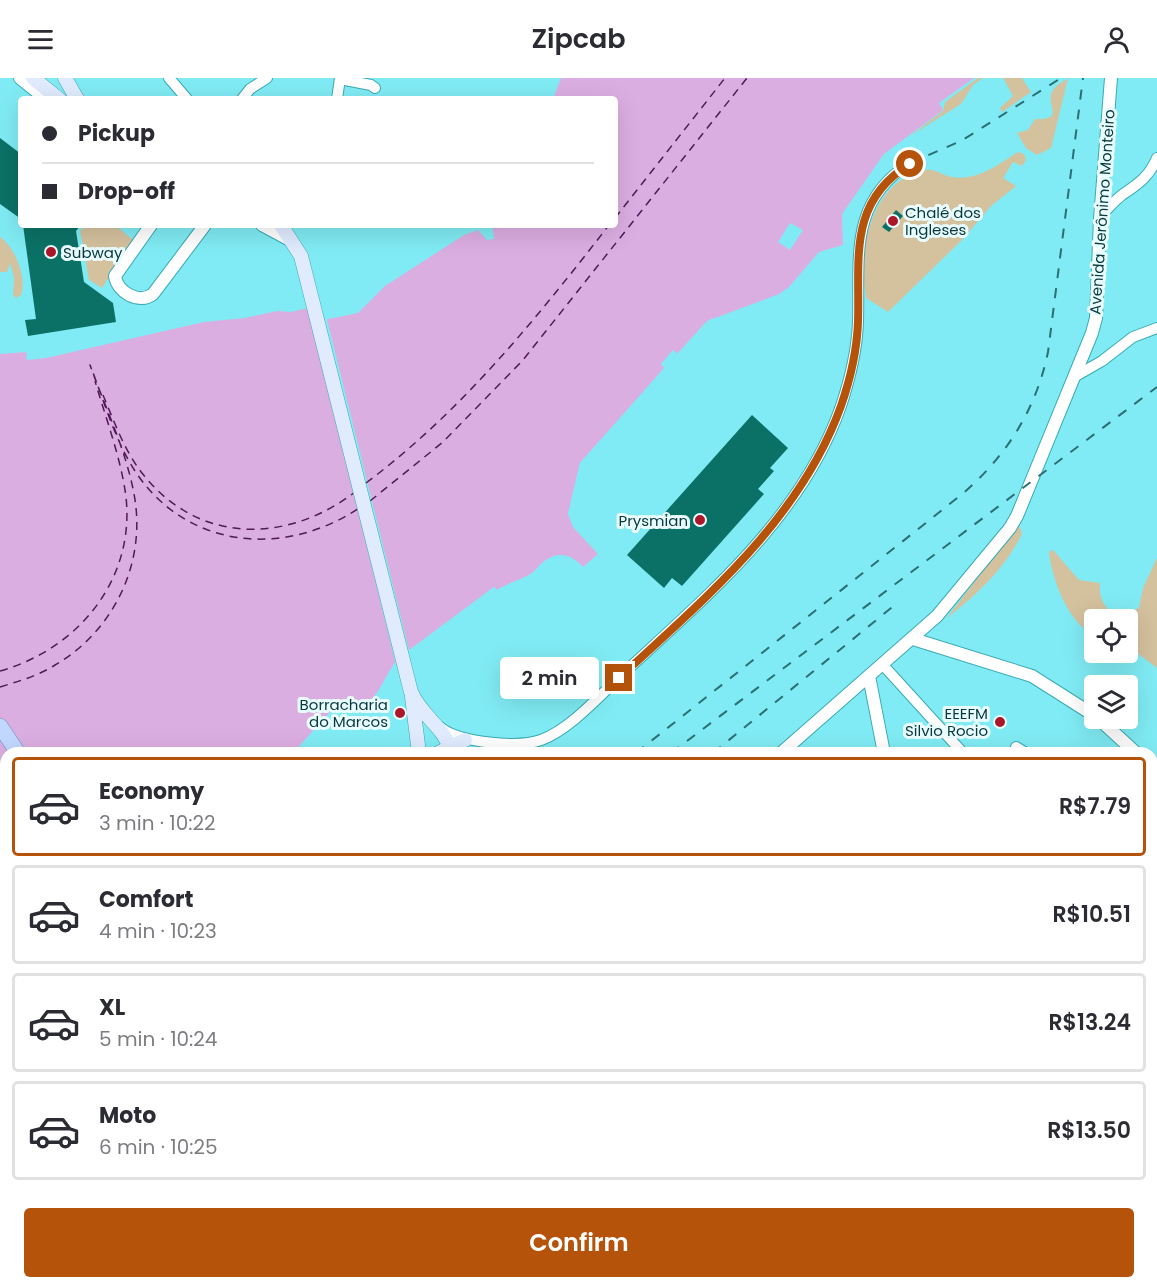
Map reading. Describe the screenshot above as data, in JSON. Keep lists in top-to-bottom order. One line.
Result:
{"streets":{"street":["Avenida Jerônimo Monteiro"]},"places":["Chalé dos Ingleses","Subway","Prysmian","Borracharia do Marcos","EEEFM Silvio Rocio"],"page":{"header":"Zipcab","banner":["Pickup","Drop-off"],"bubble":"2 min","list":[{"name":"Economy","note":"3 min · 10:22","value":"R$7.79"},{"name":"Comfort","note":"4 min · 10:23","value":"R$10.51"},{"name":"XL","note":"5 min · 10:24","value":"R$13.24"},{"name":"Moto","note":"6 min · 10:25","value":"R$13.50"}],"buttons":"Confirm"}}
